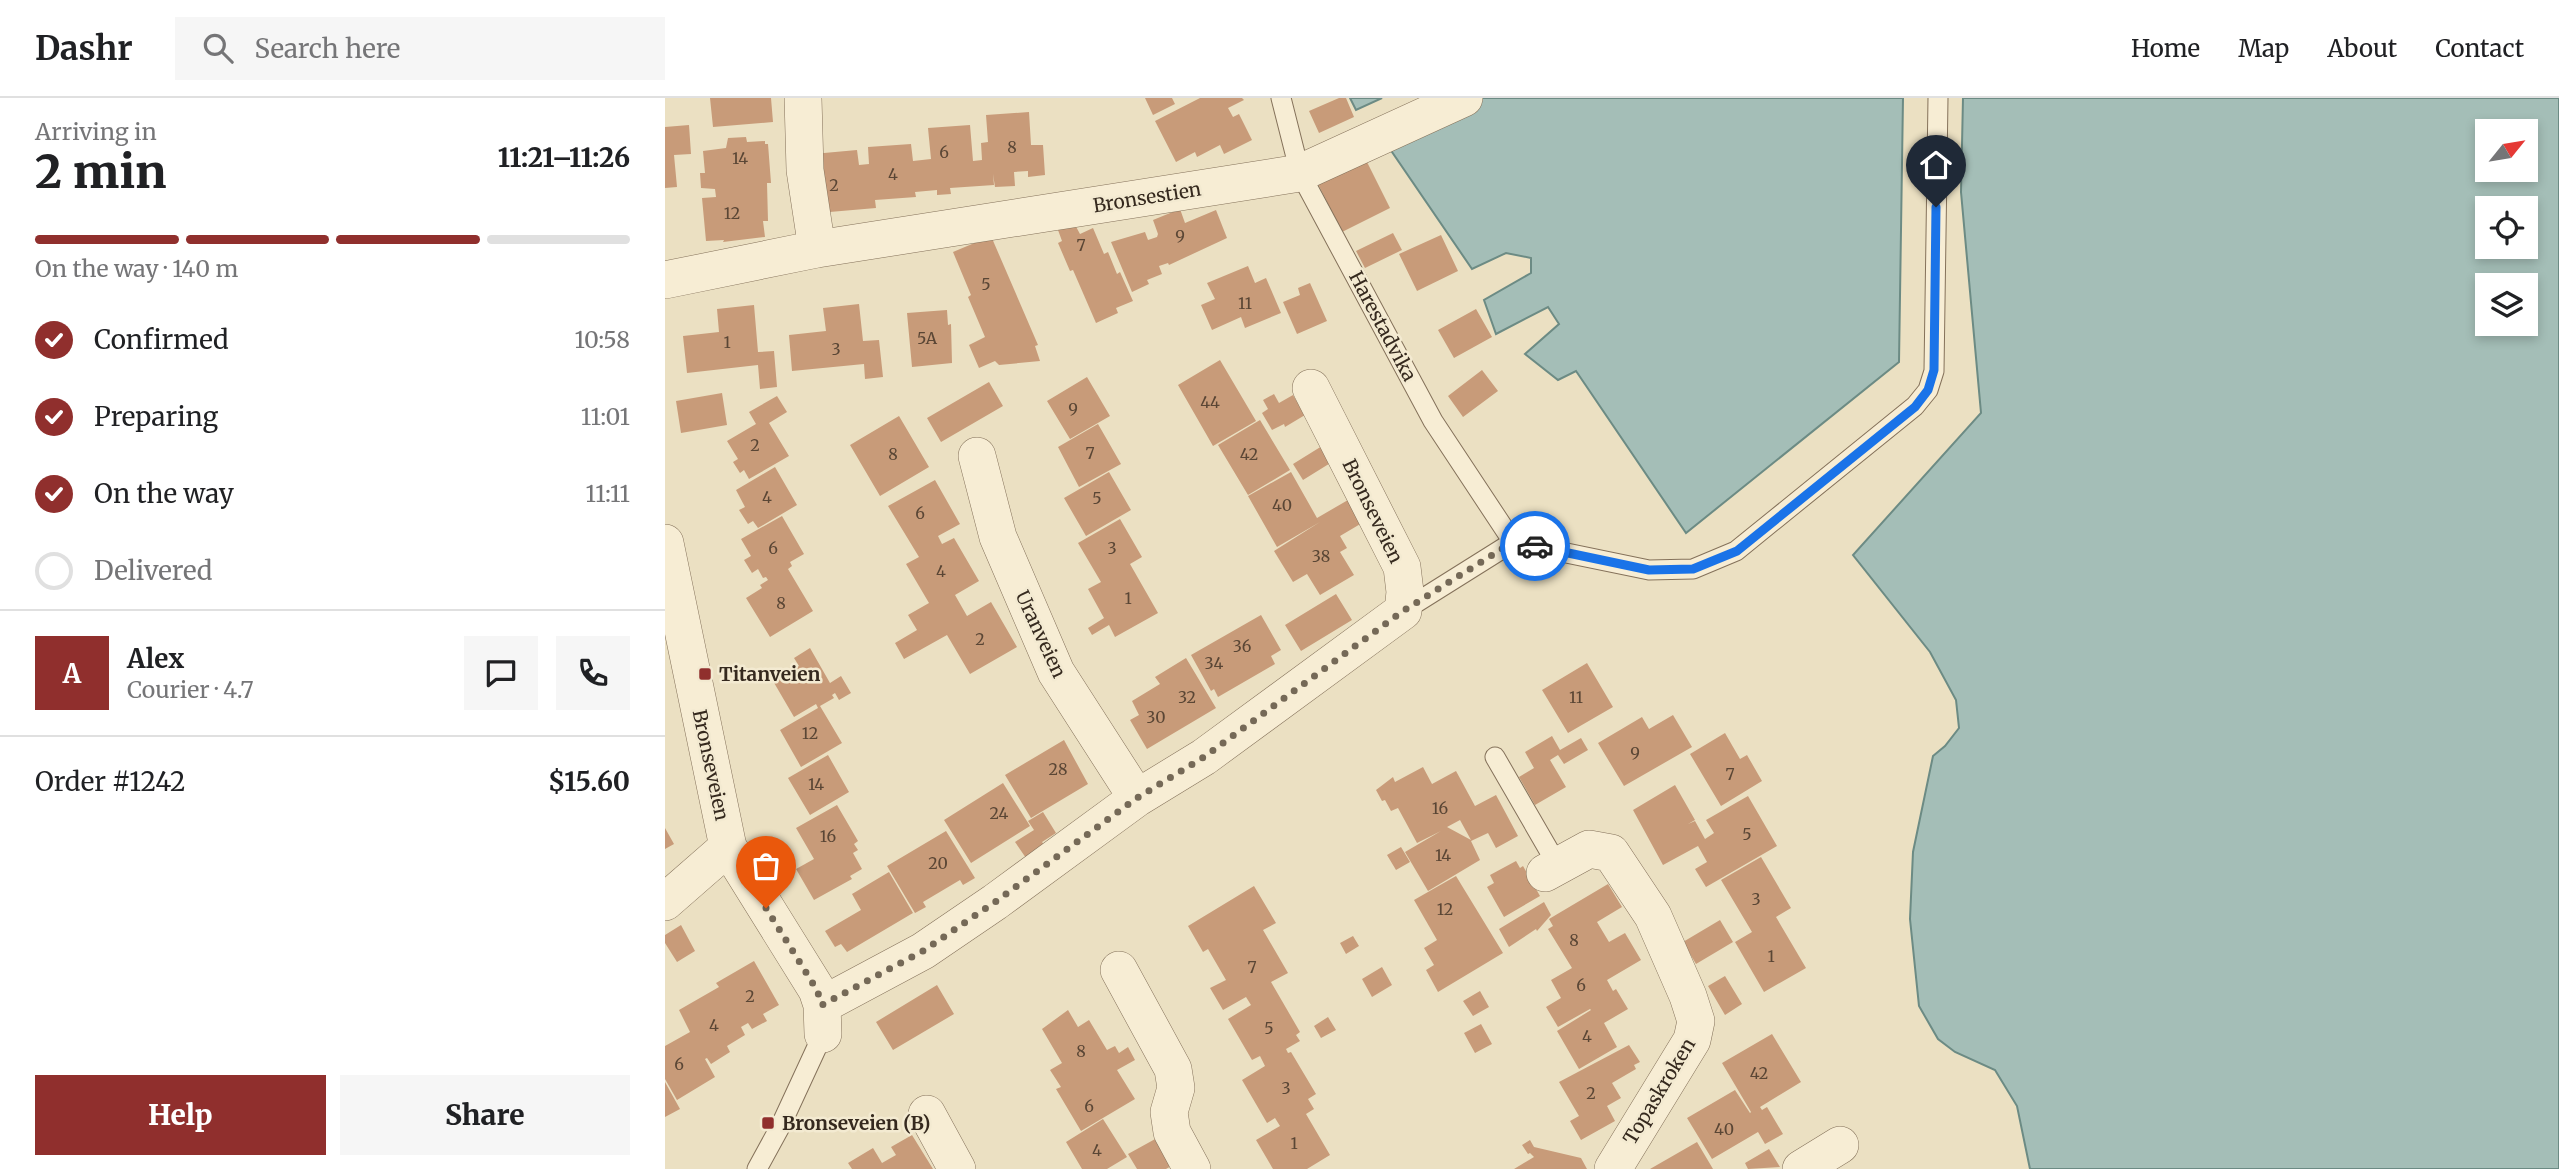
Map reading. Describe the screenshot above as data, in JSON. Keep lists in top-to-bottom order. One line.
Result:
{"streets":{"street":["Bronsestien","Bronseveien","Uranveien","Topaskroken"],"lane":["Harestadvika"]},"crossings":[["Bronsestien","Harestadvika"]],"places":{"transit":["Titanveien","Bronseveien (B)"]},"house_numbers":["8","6","14","4","2","12","9","7","5","11","5A","1","3","44","9","2","7","8","42","4","5","40","6","6","3","38","4","1","8","2","36","34","32","11","30","12","9","28","7","14","16","24","5","16","14","20","3","12","8","1","7","6","2","4","5","4","8","6","42","3","2","6","40","1","4"],"north":"top right","page":{"header":"Dashr","search":"Search here","nav":["Home","Map","About","Contact"],"heading":["2 min","Arriving in","11:21–11:26"],"panel":["Alex","Courier · 4.7","Order #1242","$15.60"],"bar":"On the way · 140 m","list":[["Confirmed","10:58"],["Preparing","11:01"],["On the way","11:11"],"Delivered"],"round":"A","buttons":["Help","Share"]}}
